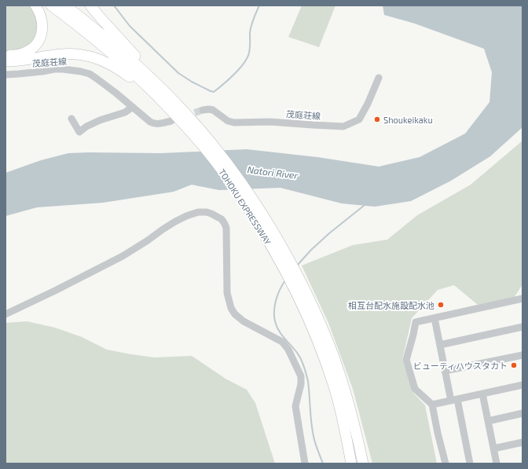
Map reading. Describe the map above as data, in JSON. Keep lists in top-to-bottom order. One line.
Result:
{"streets":{"highway":["TOHOKU EXPRESSWAY"],"street":["茂庭荘線"]},"water":["Natori River"],"places":["Shoukeikaku","相互台配水施設配水池","ビューティハウスタカト"]}
